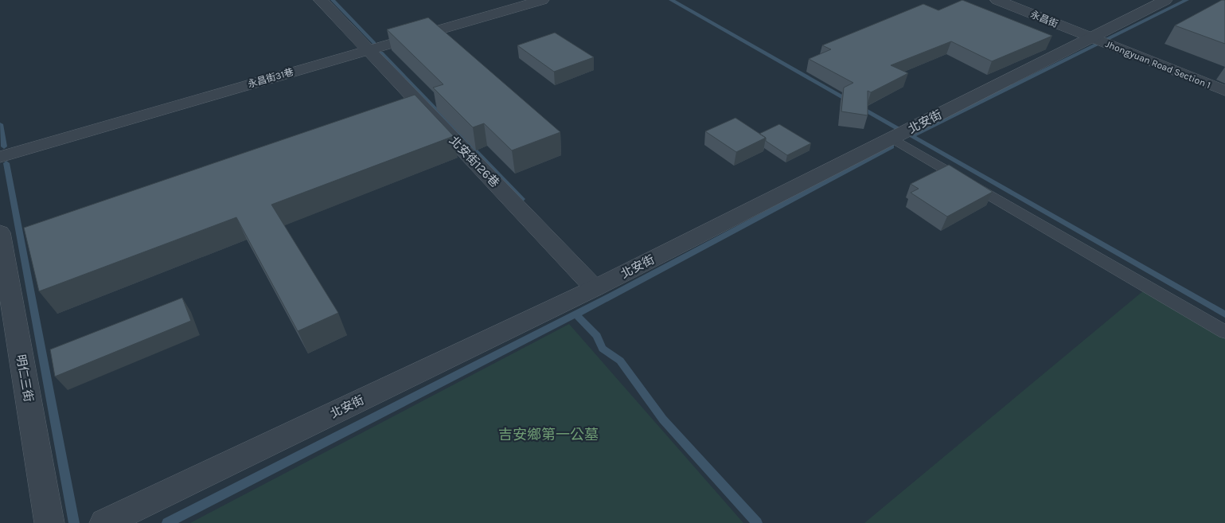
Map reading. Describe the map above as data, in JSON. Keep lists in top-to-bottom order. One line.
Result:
{"streets":{"street":["永昌街","Jhongyuan Road Section 1","永昌街31巷","北安街","北安街126巷","明仁三街"]},"crossings":[["永昌街","Jhongyuan Road Section 1"],["永昌街","北安街"],["Jhongyuan Road Section 1","北安街"],["永昌街31巷","北安街126巷"],["北安街","北安街126巷"]],"parks":["吉安鄉第一公墓"]}
